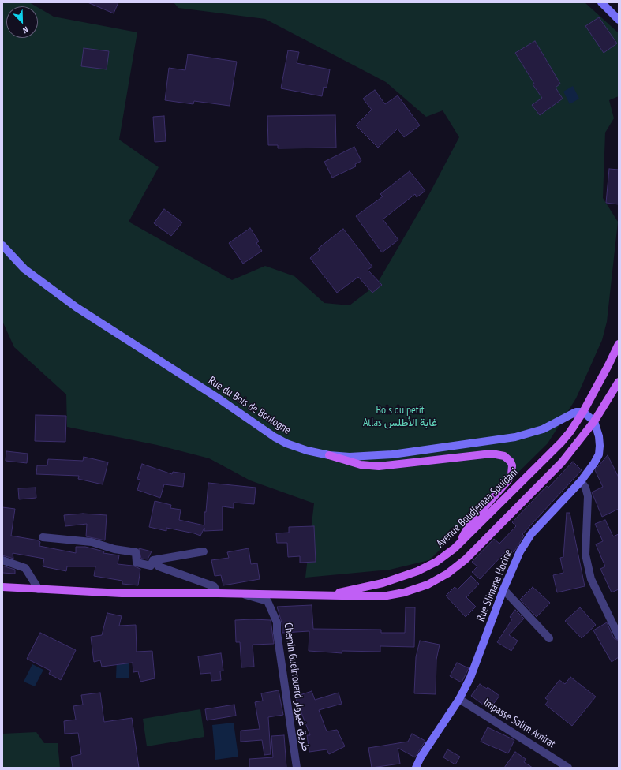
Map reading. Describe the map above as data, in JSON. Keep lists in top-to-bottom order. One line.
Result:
{"streets":{"main road":["Avenue Boudjemaa Souidani"],"street":["Rue du Bois de Boulogne","Rue Slimane Hocine","Chemin Gueirrouard طريق غيروار","Impasse Salim Amirat"]},"crossings":[["Rue du Bois de Boulogne","Avenue Boudjemaa Souidani"],["Rue Slimane Hocine","Impasse Salim Amirat"]],"parks":["Bois du petit Atlas غابة الأطلس"],"north":"bottom right"}
